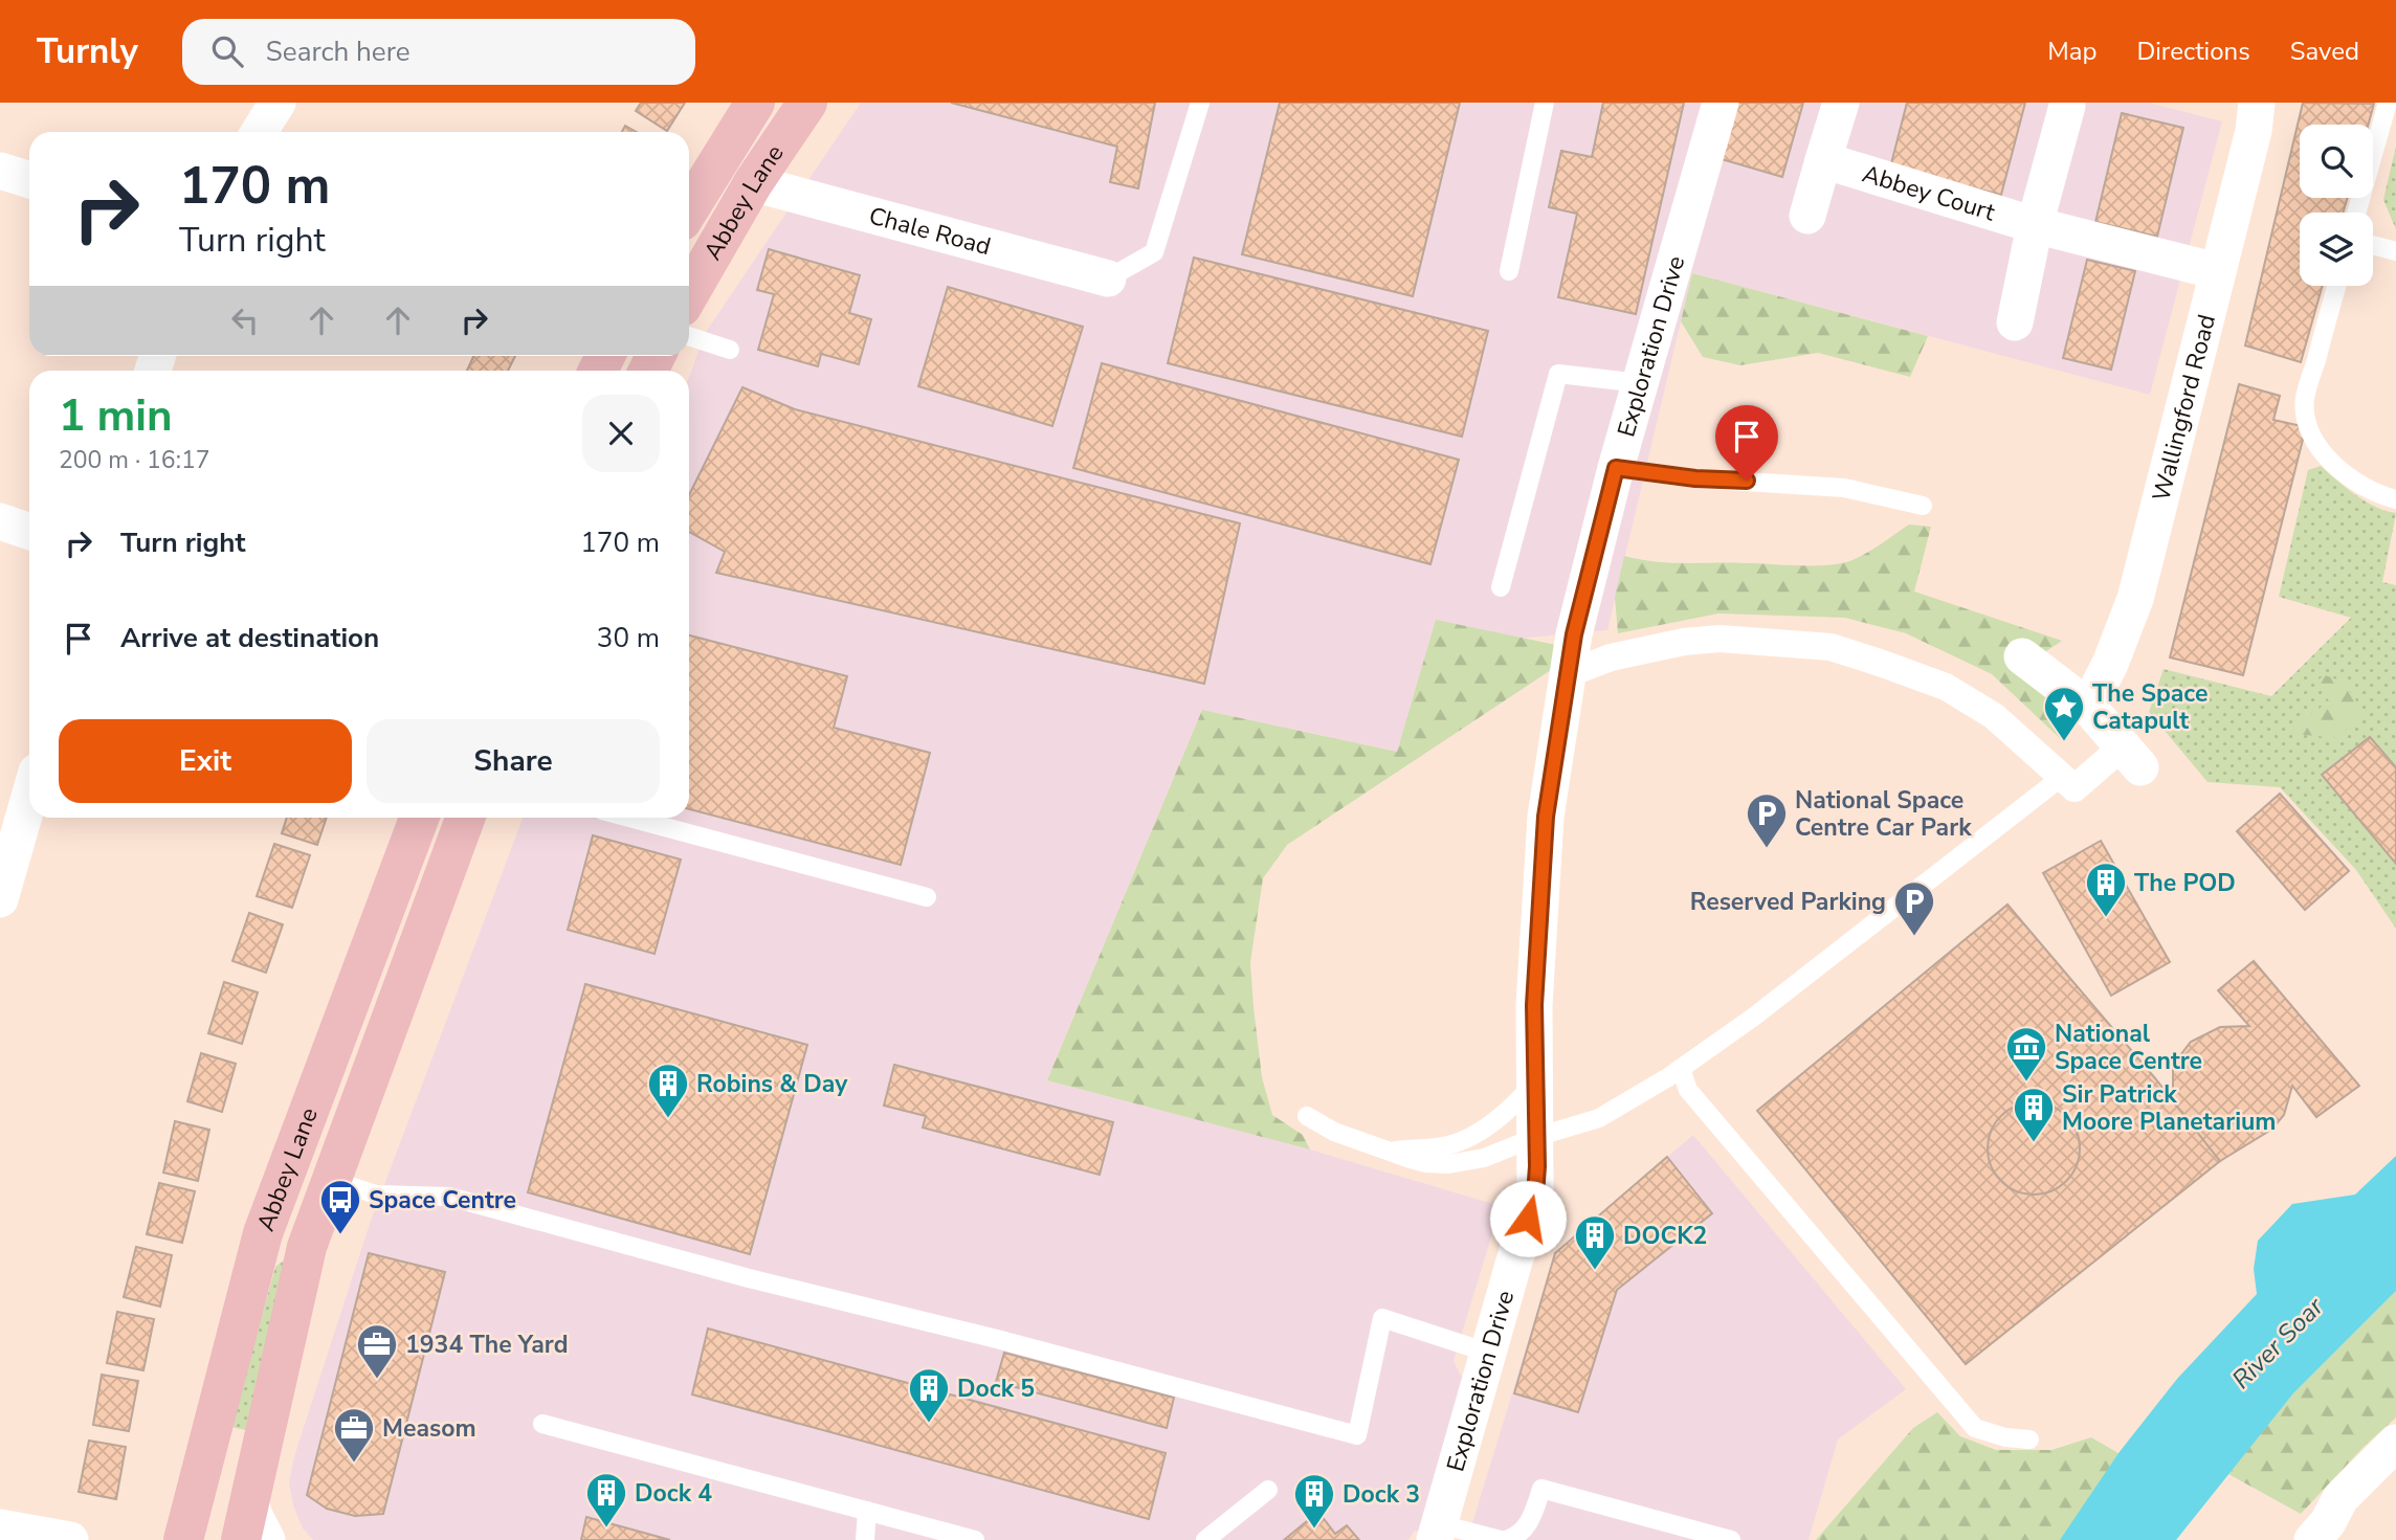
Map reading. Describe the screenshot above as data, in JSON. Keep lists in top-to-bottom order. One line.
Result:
{"streets":{"main road":["Abbey Lane"],"street":["Abbey Court","Chale Road","Exploration Drive","Wallingford Road"]},"crossings":[["Abbey Court","Wallingford Road"],["Abbey Lane","Chale Road"]],"water":["River Soar"],"places":{"place":["The Space Catapult"],"parking":["National Space Centre Car Park","Reserved Parking"],"building":["The POD","Robins & Day","Sir Patrick Moore Planetarium","DOCK2","Dock 5","Dock 4","Dock 3"],"museum":["National Space Centre"],"bus stop":["Space Centre"],"office":["1934 The Yard","Measom"]},"page":{"header":"Turnly","search":"Search here","nav":["Map","Directions","Saved"],"turn":["170 m","Turn right"],"heading":["1 min","200 m · 16:17"],"list":[{"name":"Turn right","value":"170 m"},{"name":"Arrive at destination","value":"30 m"}],"buttons":["Exit","Share"]}}
